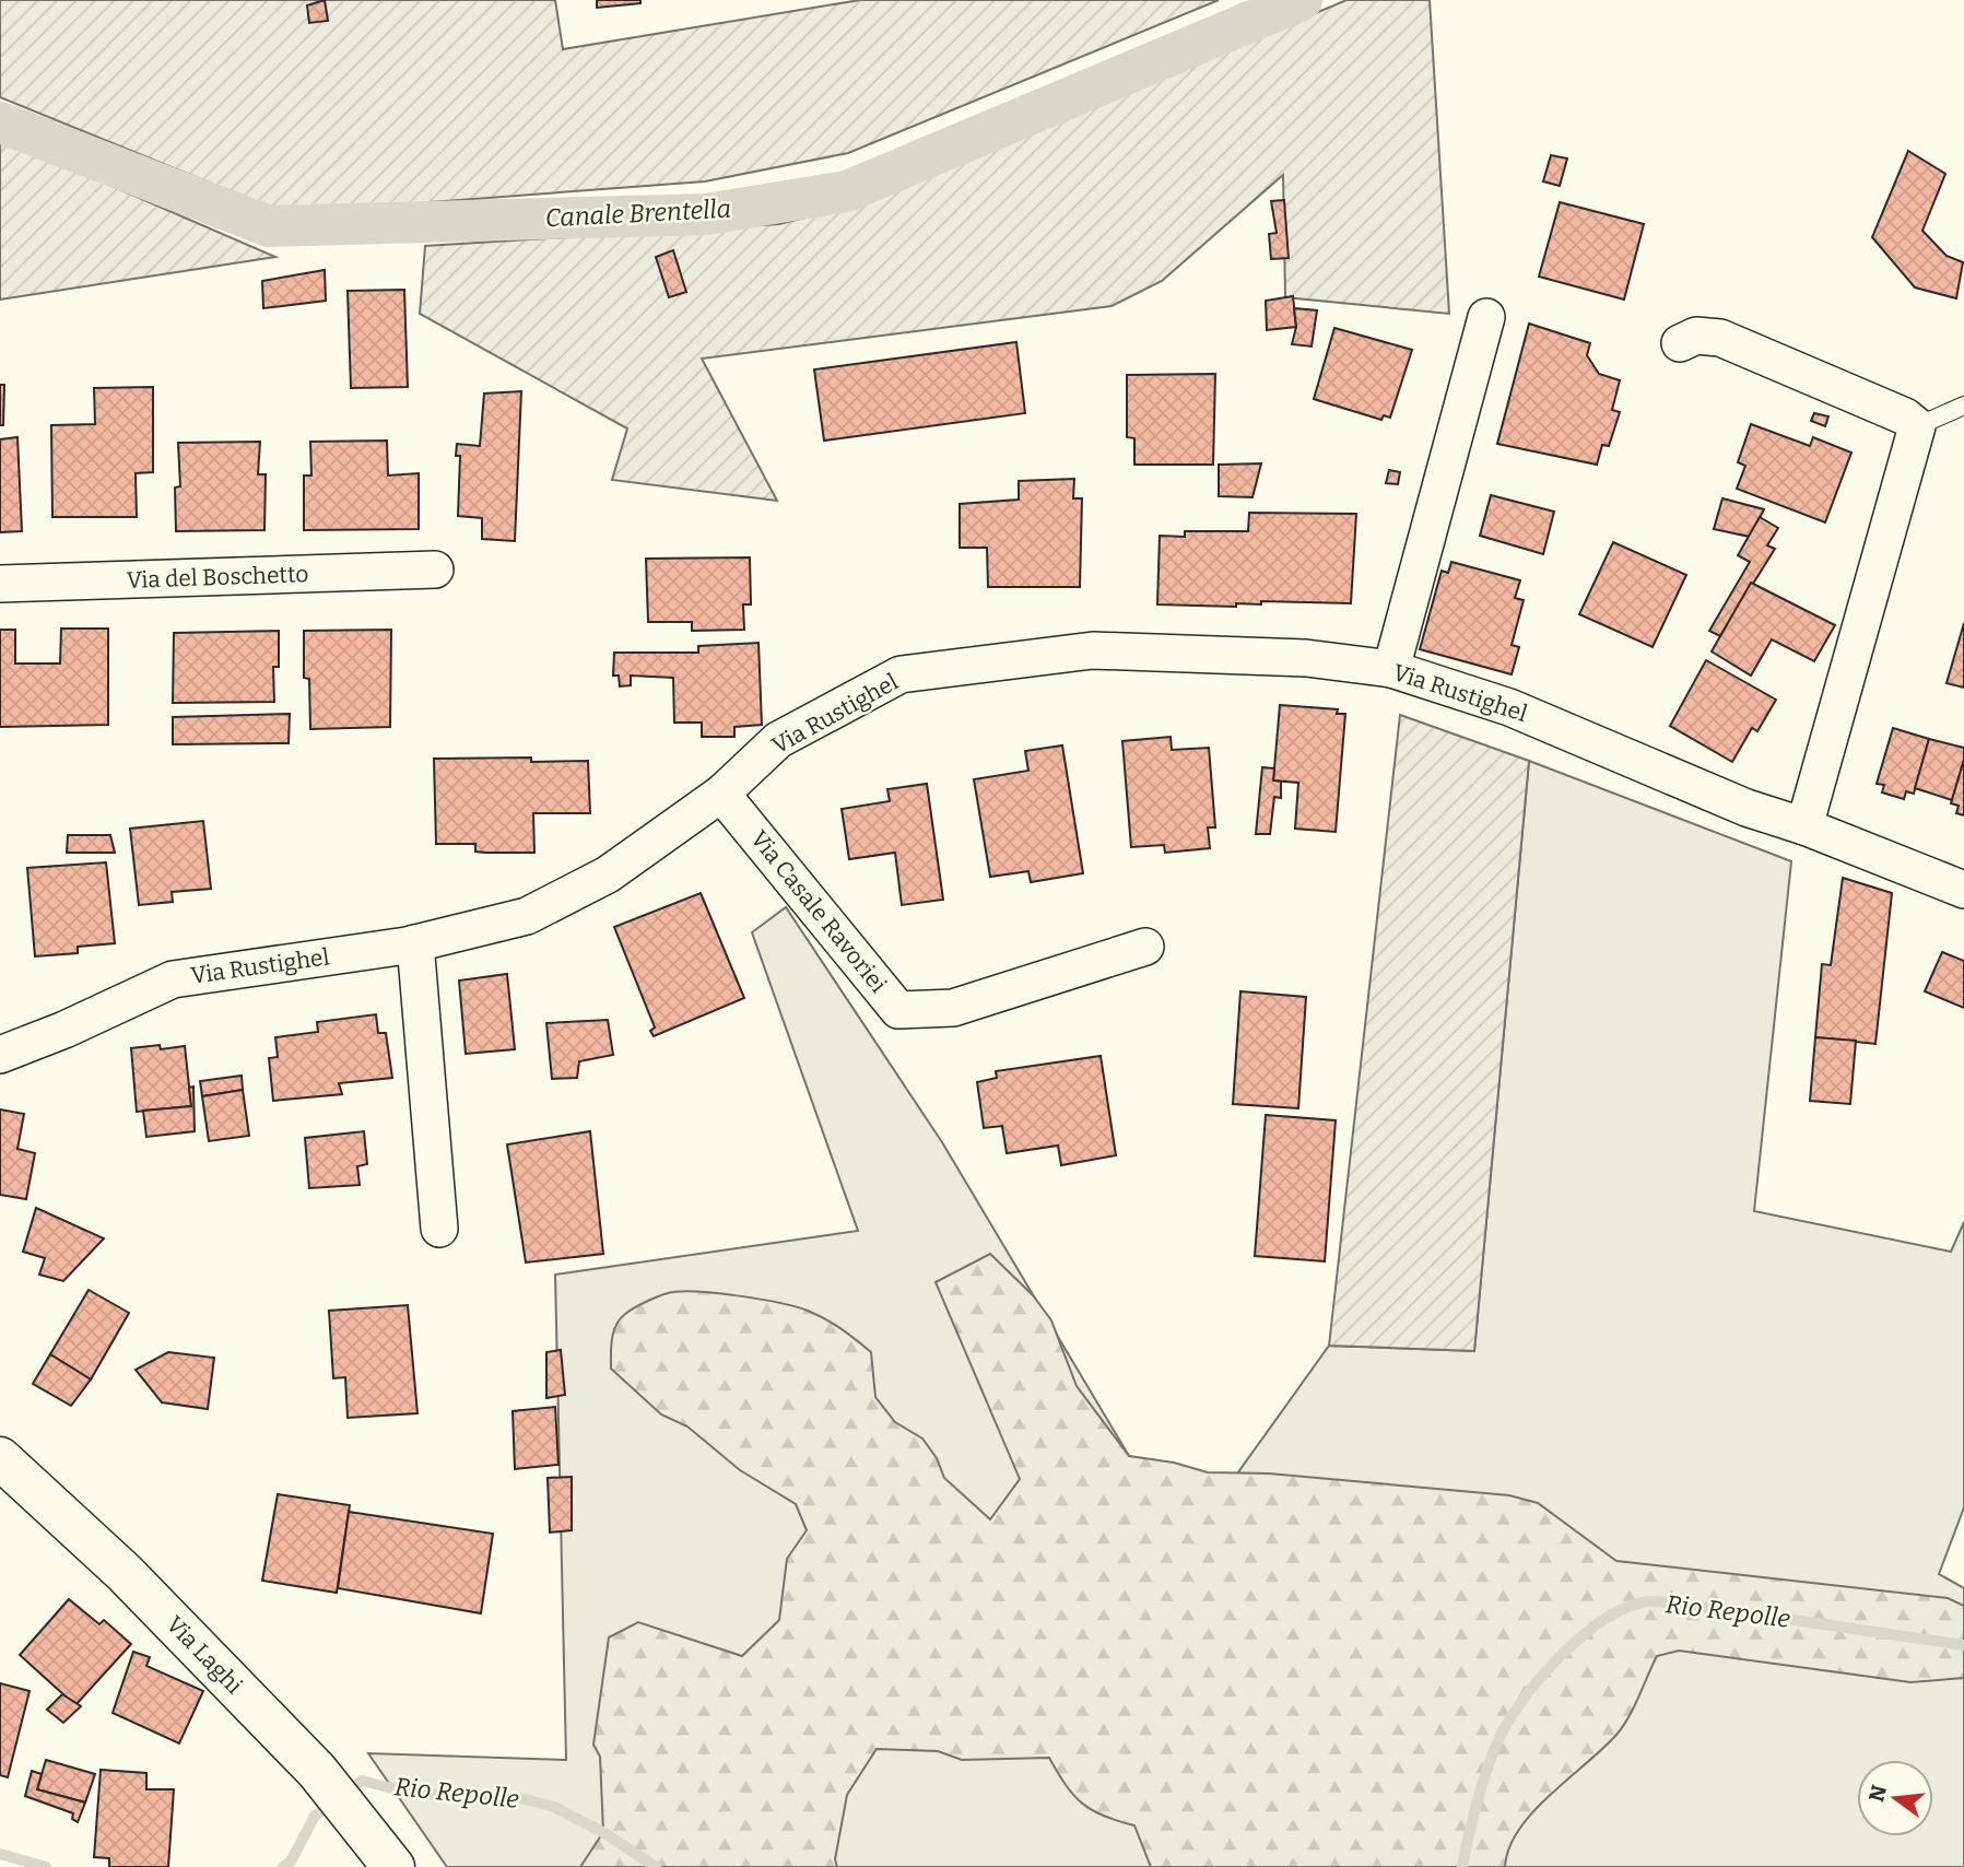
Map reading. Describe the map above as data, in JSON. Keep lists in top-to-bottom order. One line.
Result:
{"streets":{"street":["Via del Boschetto","Via Rustighel","Via Casale Ravoriei","Via Laghi"]},"crossings":[["Via Rustighel","Via Casale Ravoriei"]],"water":["Canale Brentella","Rio Repolle"],"north":"left"}
